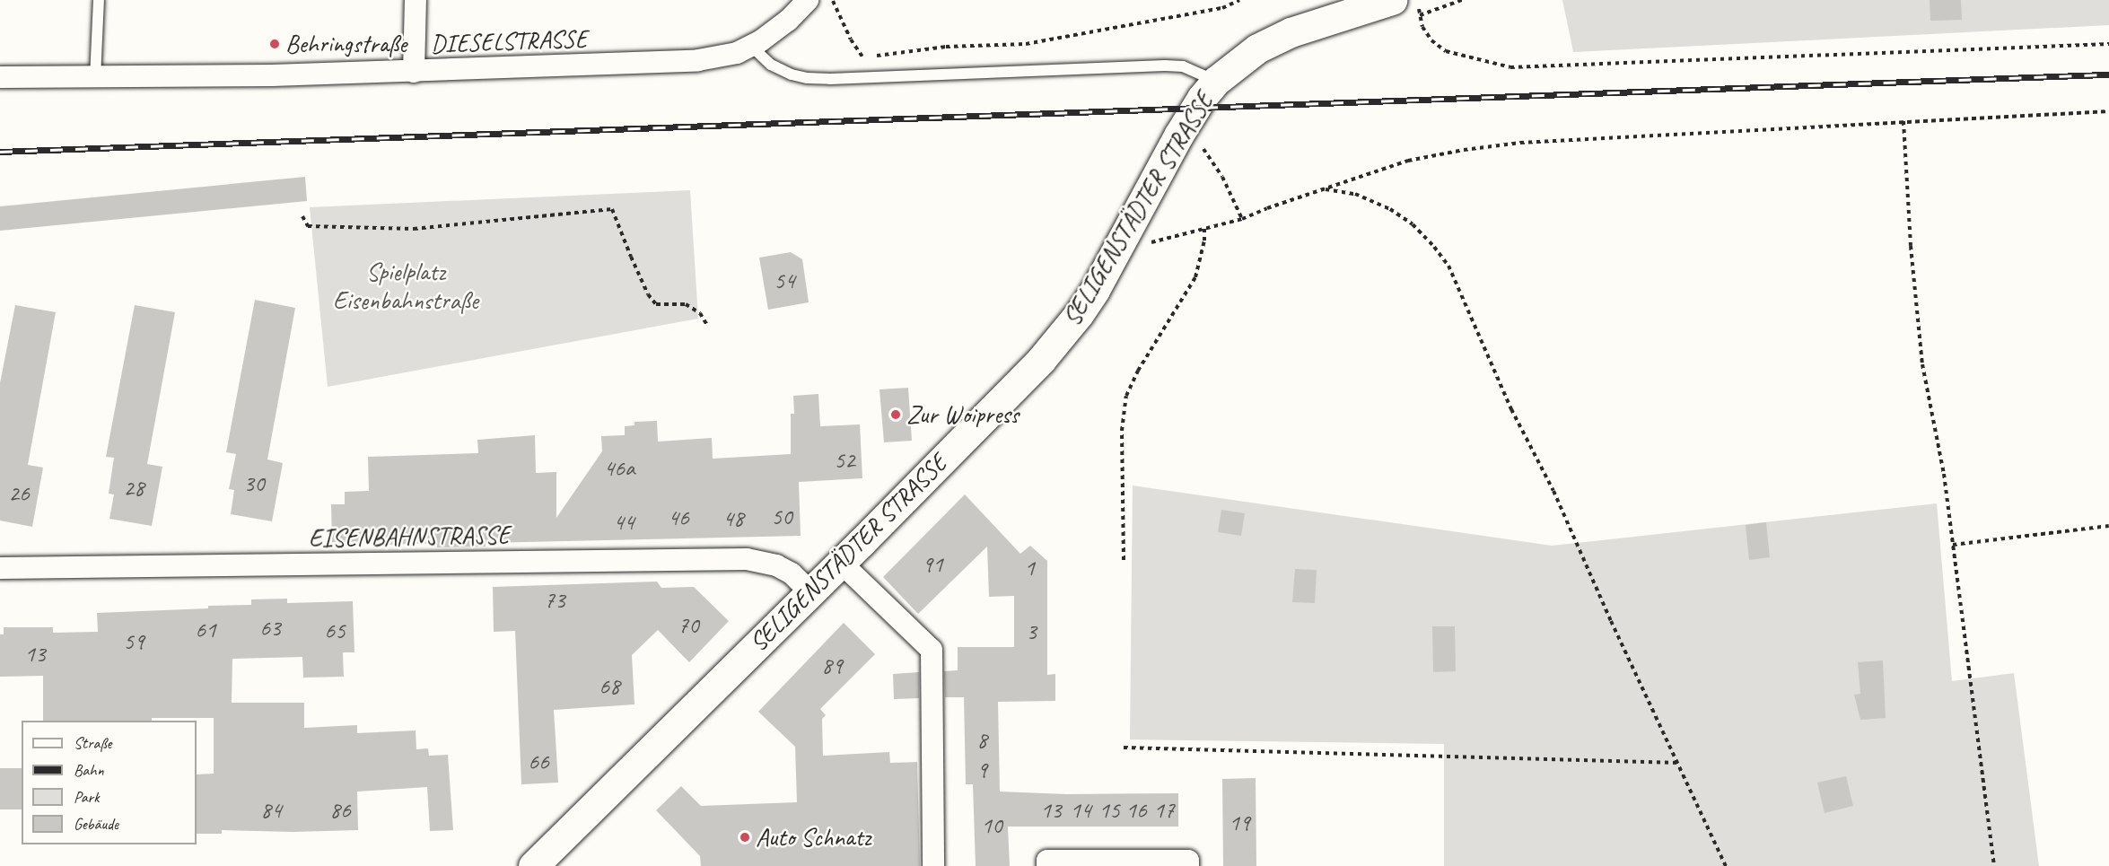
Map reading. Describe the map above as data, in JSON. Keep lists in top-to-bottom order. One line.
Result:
{"streets":{"main road":["SELIGENSTÄDTER STRASSE"],"street":["DIESELSTRASSE","EISENBAHNSTRASSE"]},"crossings":[["SELIGENSTÄDTER STRASSE","EISENBAHNSTRASSE"]],"parks":["Spielplatz Eisenbahnstraße"],"places":["Behringstraße","Zur Woipress","Auto Schnatz"],"house_numbers":["54","52","46a","30","28","26","50","46","48","44","91","1","73","70","63","61","65","3","59","13","89","68","8","66","9","84","86","13","14","15","16","17","19","10"],"legend":["Straße","Bahn","Park","Gebäude"]}
